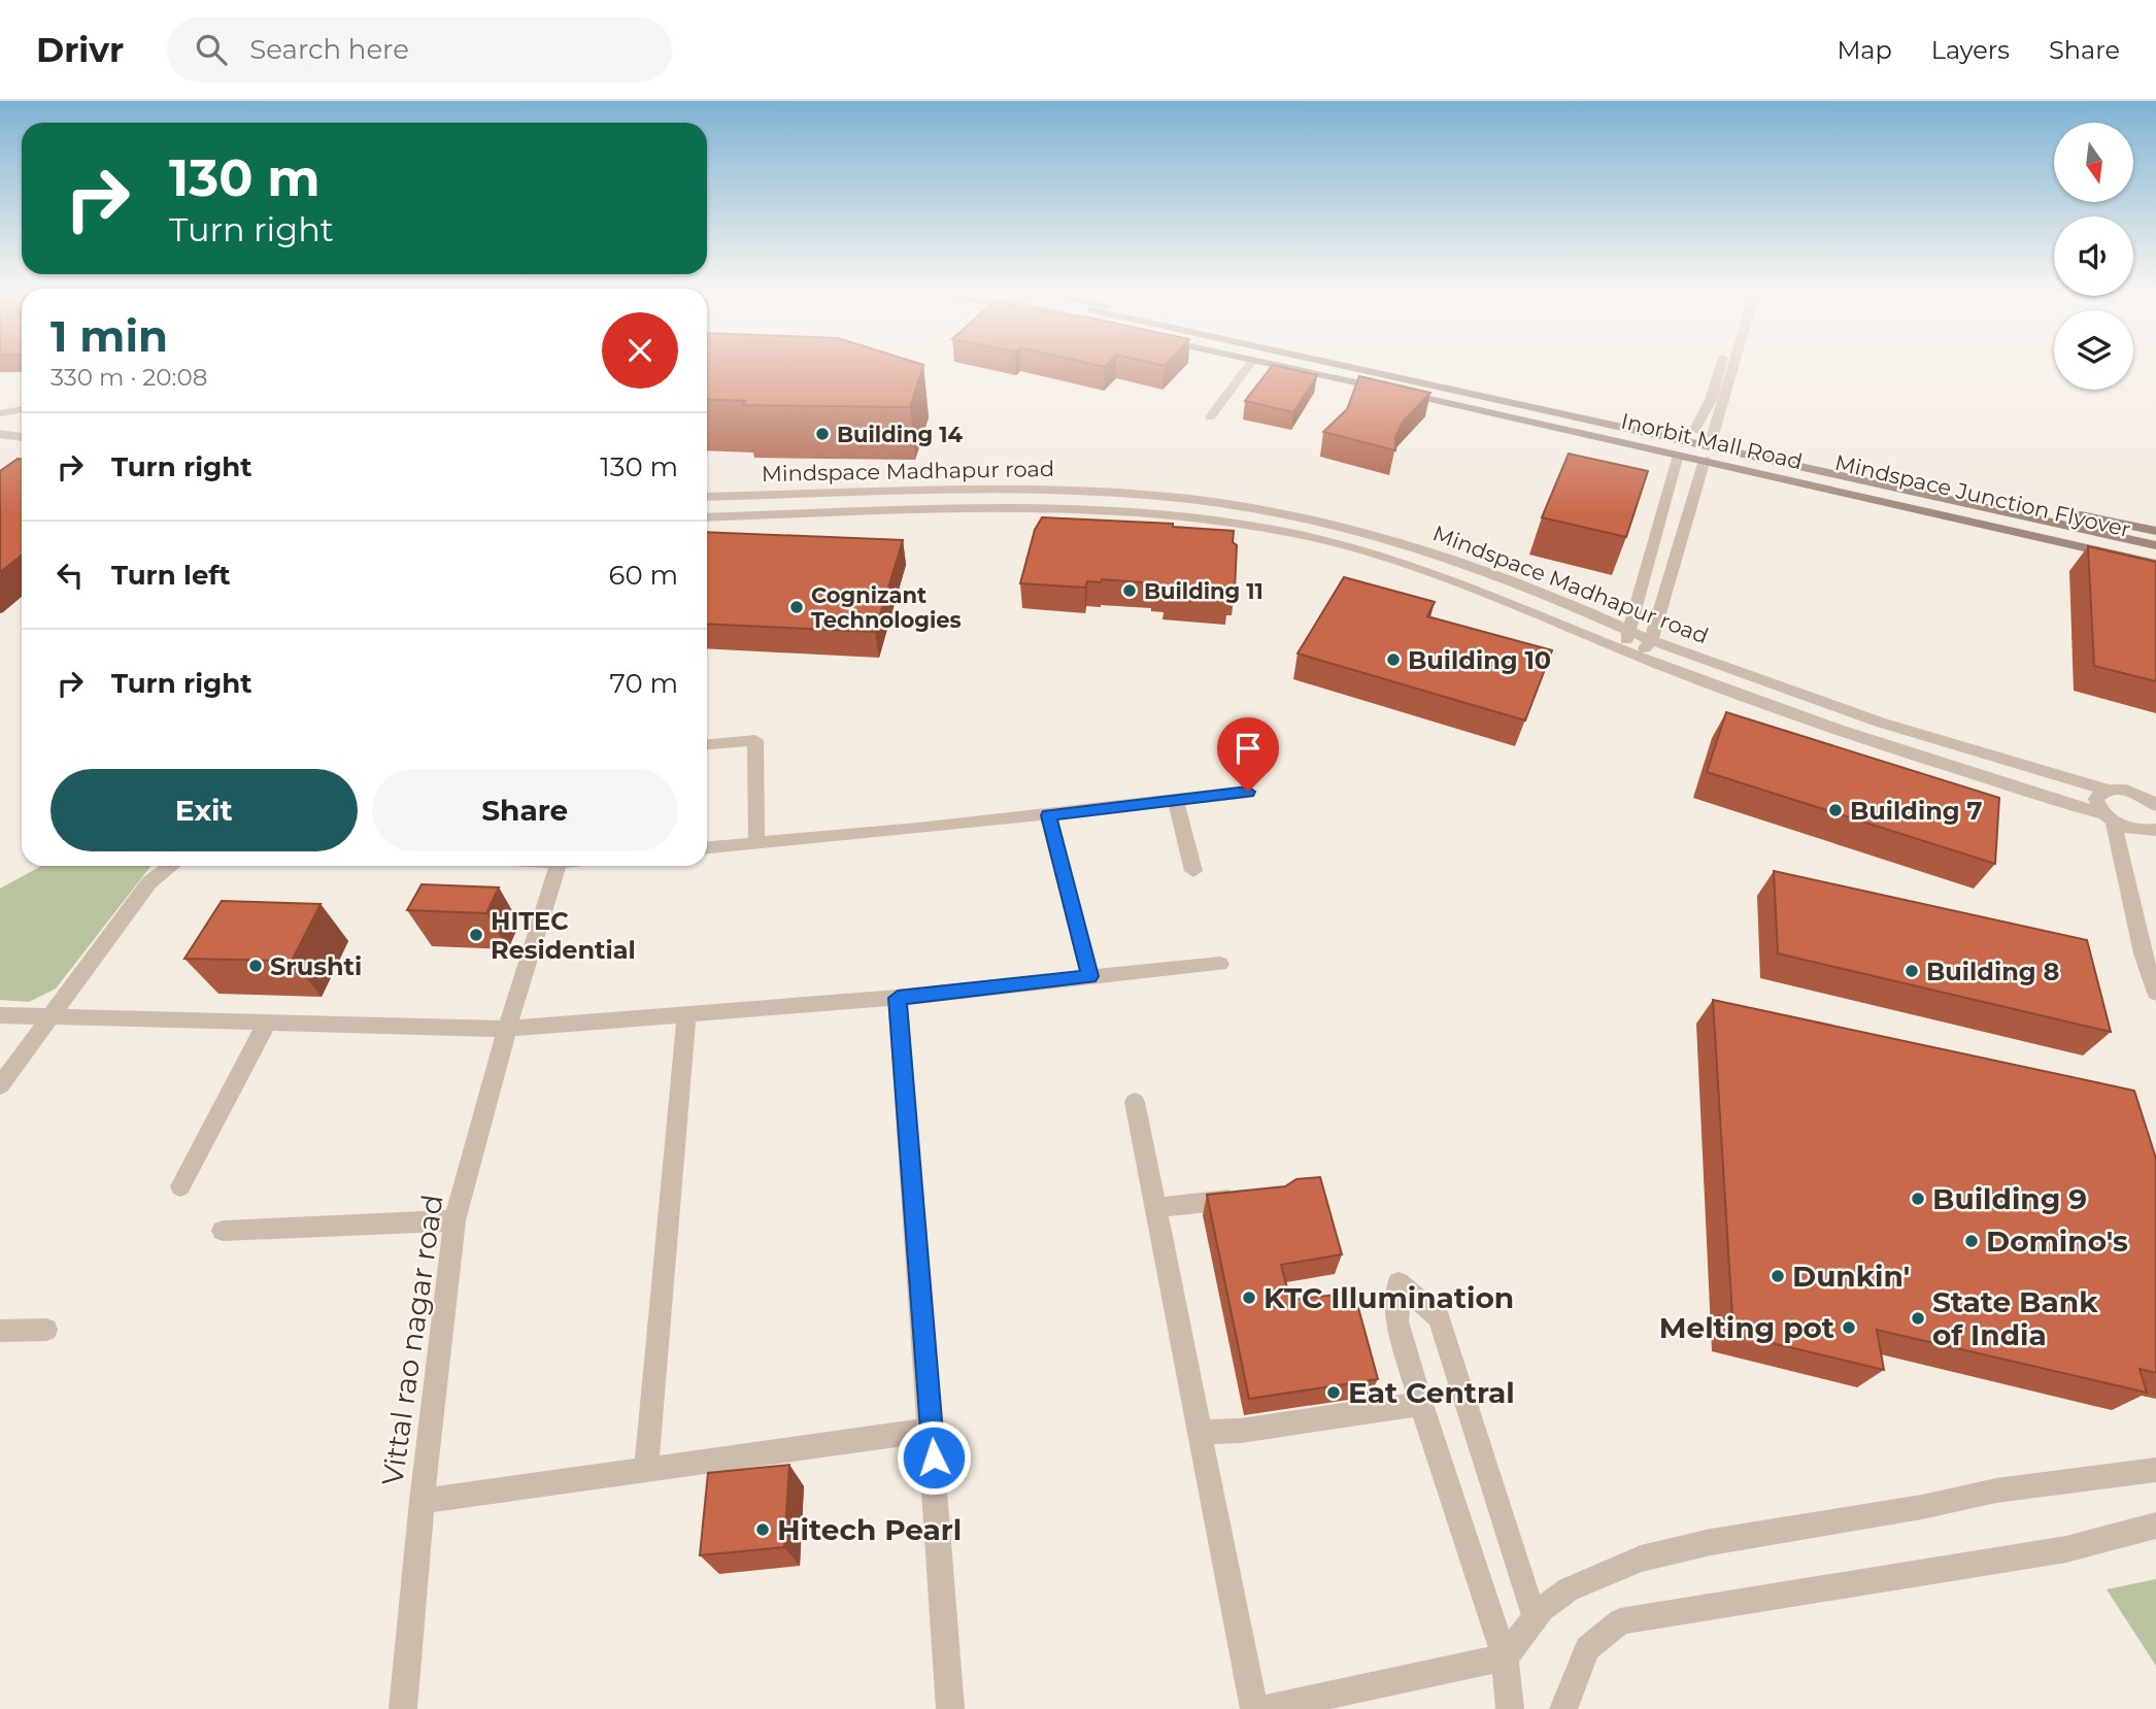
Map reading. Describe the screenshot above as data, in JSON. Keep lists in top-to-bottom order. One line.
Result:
{"streets":{"main road":["Inorbit Mall Road","Mindspace Junction Flyover"],"street":["Mindspace Madhapur road","Vittal rao nagar road"]},"places":["Building 14","Building 11","Cognizant Technologies","Building 10","Building 7","HITEC Residential","Srushti","Building 8","Building 9","Domino's","Dunkin'","KTC Illumination","State Bank of India","Melting pot","Eat Central","Hitech Pearl"],"north":"bottom","page":{"header":"Drivr","search":"Search here","nav":["Map","Layers","Share"],"turn":["130 m","Turn right"],"heading":["1 min","330 m · 20:08"],"list":[{"name":"Turn right","value":"130 m"},{"name":"Turn left","value":"60 m"},{"name":"Turn right","value":"70 m"}],"buttons":["Exit","Share"]}}
